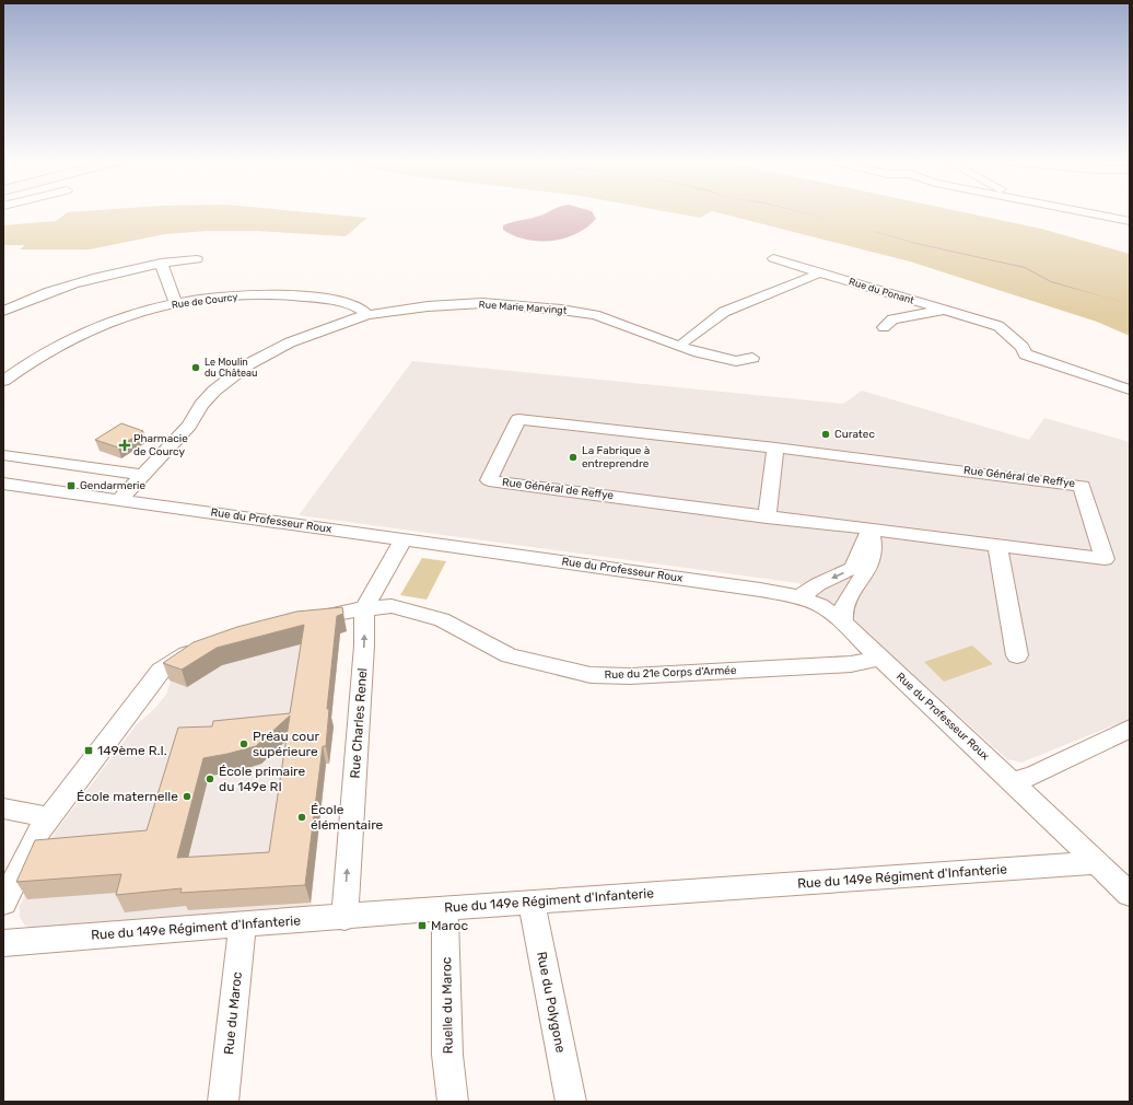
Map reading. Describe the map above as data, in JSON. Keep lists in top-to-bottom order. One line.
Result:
{"streets":{"street":["Rue du Ponant","Rue de Courcy","Rue Marie Marvingt","Rue Général de Reffye","Rue du Professeur Roux","Rue du 21e Corps d'Armée","Rue Charles Renel","Rue du 149e Régiment d'Infanterie","Rue du Polygone","Ruelle du Maroc","Rue du Maroc"]},"crossings":[["Rue de Courcy","Rue Marie Marvingt"],["Rue Marie Marvingt","Rue du Professeur Roux"],["Rue du Professeur Roux","Rue du 21e Corps d'Armée"],["Rue du Professeur Roux","Rue Charles Renel"],["Rue du Professeur Roux","Rue du 149e Régiment d'Infanterie"],["Rue du 21e Corps d'Armée","Rue Charles Renel"],["Rue Charles Renel","Rue du 149e Régiment d'Infanterie"],["Rue du 149e Régiment d'Infanterie","Rue du Polygone"],["Rue du 149e Régiment d'Infanterie","Ruelle du Maroc"],["Rue du 149e Régiment d'Infanterie","Rue du Maroc"]],"one_way":["Rue Charles Renel"],"places":{"other":["Le Moulin du Château","Curatec","La Fabrique à entreprendre","Préau cour supérieure","École primaire du 149e RI","École maternelle","École élémentaire"],"health":["Pharmacie de Courcy"],"transit":["Gendarmerie","149ème R.I.","Maroc"]}}
